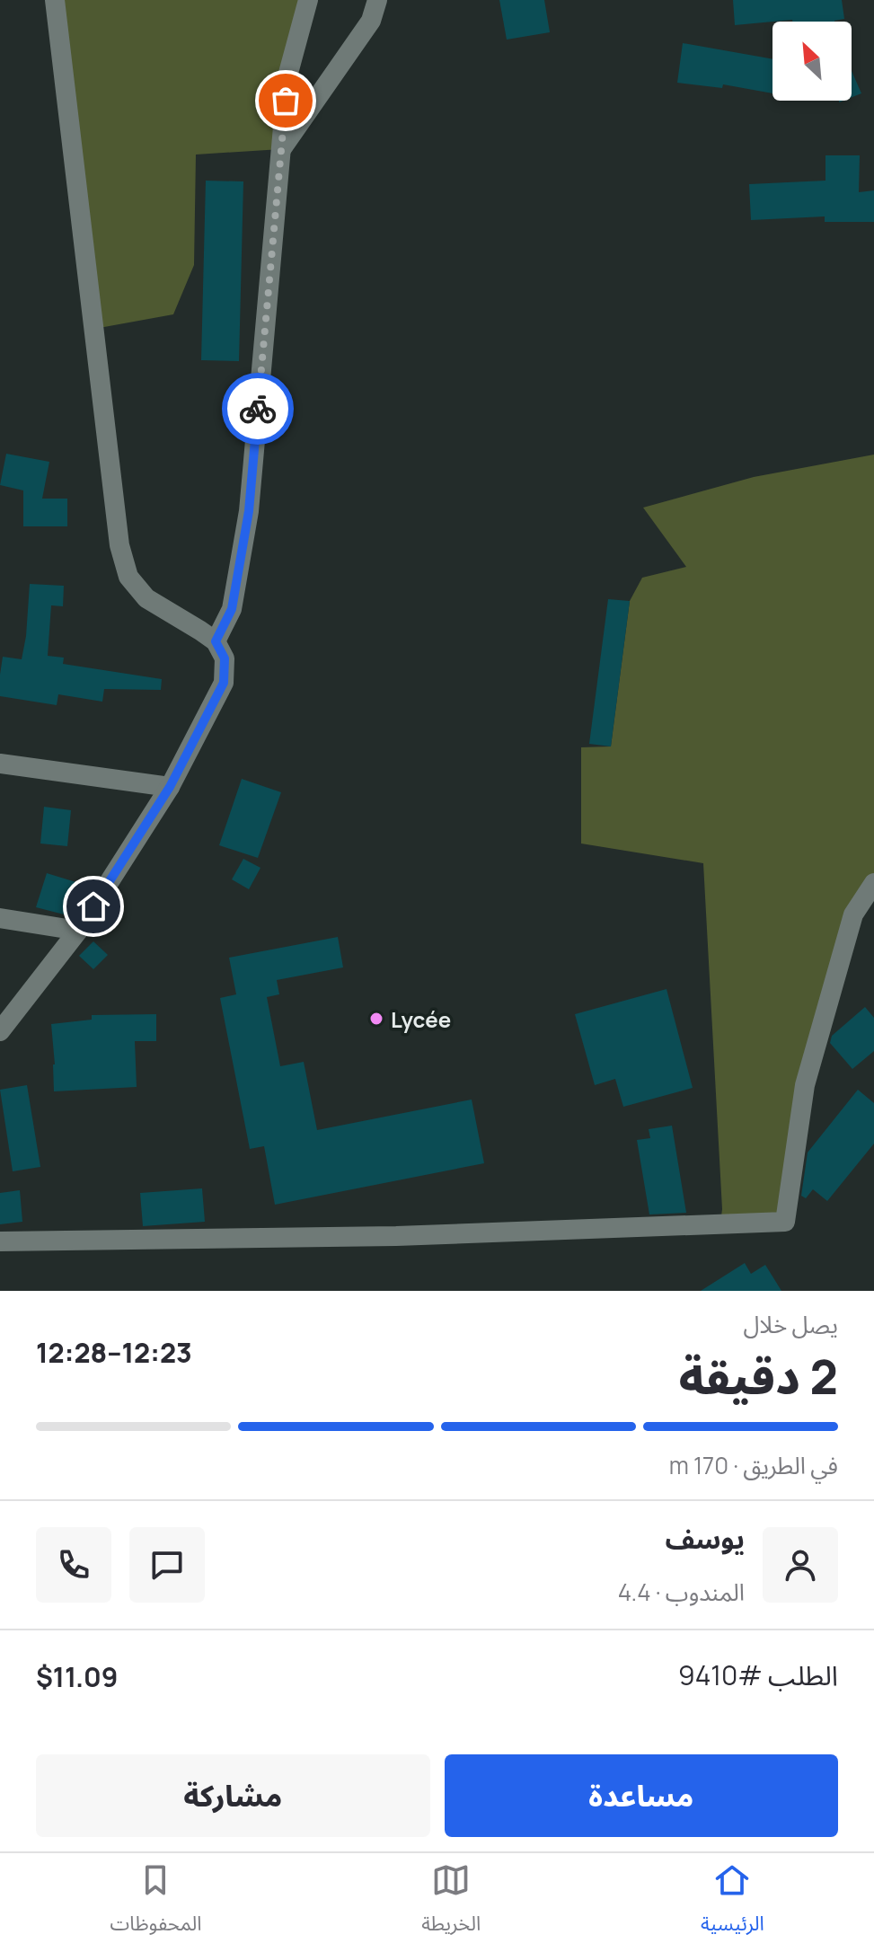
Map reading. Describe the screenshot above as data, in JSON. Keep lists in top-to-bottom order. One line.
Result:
{"places":["Lycée"],"north":"top left","page":{"heading":["2 دقيقة","يصل خلال","12:23–12:28"],"panel":["يوسف","المندوب · 4.4","الطلب #9410","$11.09"],"bar":"في الطريق · 170 m","buttons":["مساعدة","مشاركة"],"tabs":["الرئيسية","الخريطة","المحفوظات"]}}
